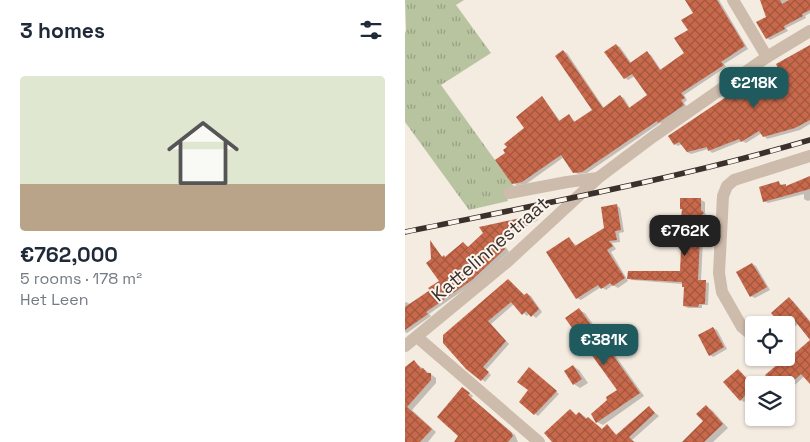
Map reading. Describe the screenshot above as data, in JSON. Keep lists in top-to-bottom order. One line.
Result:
{"streets":{"street":["Kattelinnestraat"]},"page":{"heading":"3 homes","list":[{"name":"€762,000","note":"5 rooms · 178 m² · Het Leen"}],"price":["€218K","€762K","€381K"]}}
